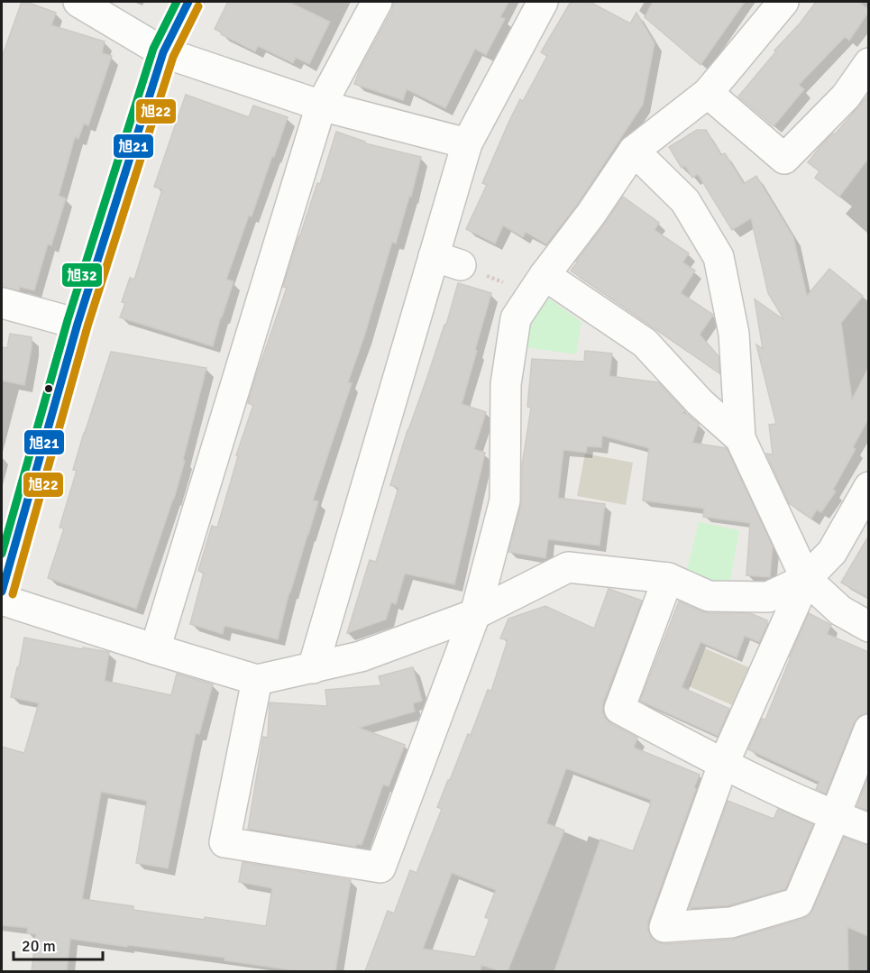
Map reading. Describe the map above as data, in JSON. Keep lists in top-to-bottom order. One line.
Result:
{"lines":["transit line 旭21","transit line 旭32","transit line 旭22"],"scale_bar":"20 m"}
